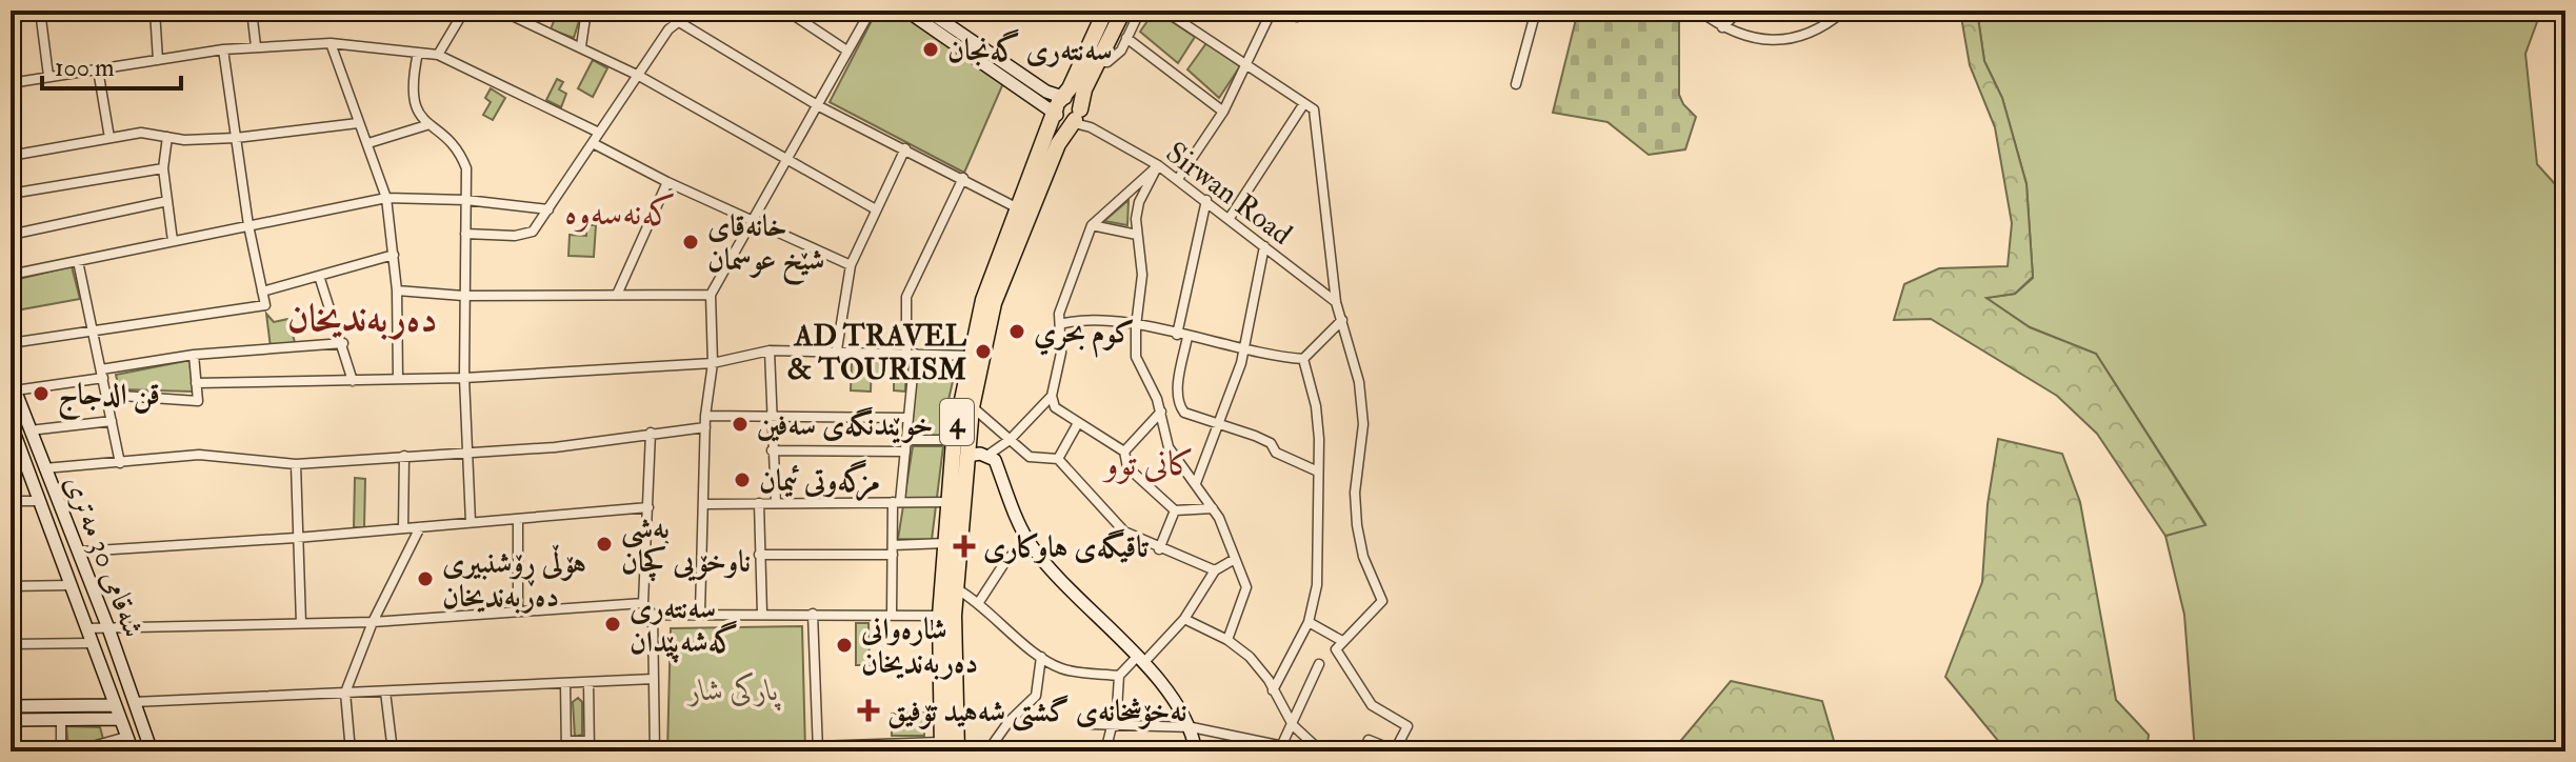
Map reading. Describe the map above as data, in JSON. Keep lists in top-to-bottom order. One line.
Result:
{"streets":{"highway":["4"],"main road":["شەقامی 30 مەتری"],"street":["Sirwan Road"]},"crossings":[["Sirwan Road","4"]],"districts":["کەنەسەوە","دەربەندیخان","کانی توو"],"parks":["پاركى شار"],"places":{"other":["سەنتەری گەنجان","خانەقای شێخ عوسمان","کوم بحري","AD TRAVEL & TOURISM","قن الدجاج","خوێندنگەی سەفین","مزگەوتی ئیمان","بەشی ناوخۆیی کچان","هۆڵی ڕۆشنبیری دەربەندیخان","سەنتەری گەشەپێدان","شارەوانی دەربەندیخان"],"health":["تاقیگەی هاوکاری","نەخۆشخانەی گشتی شەهید تۆفیق"]},"scale_bar":"100 m"}
